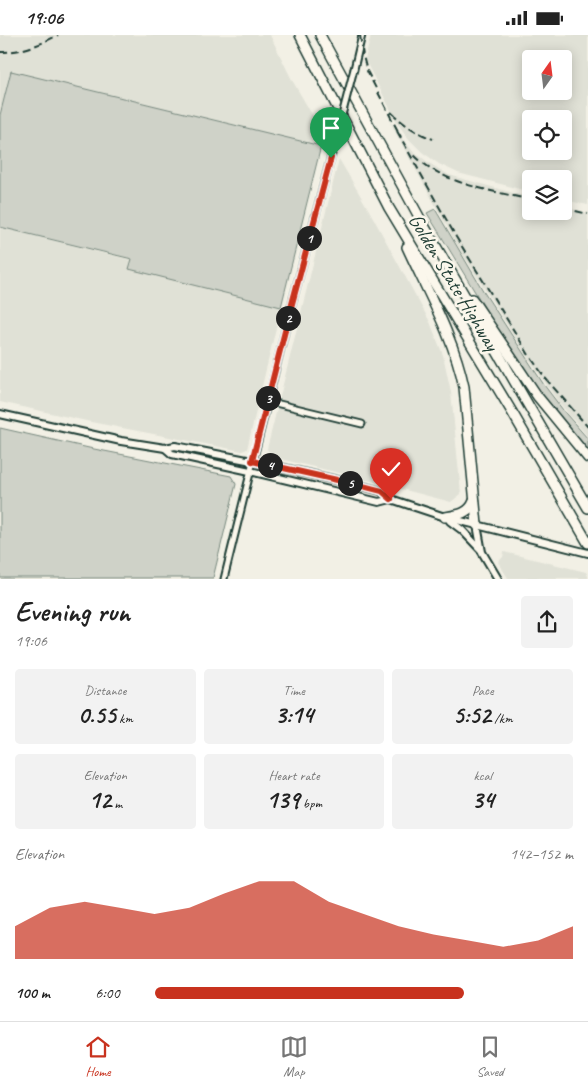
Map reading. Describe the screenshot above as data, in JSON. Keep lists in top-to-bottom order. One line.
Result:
{"streets":{"highway":["Golden State Highway"]},"north":"top","page":{"status":"19:06","pins":["1","2","3","4","5"],"heading":["Evening run","19:06"],"stats":[["Distance","0.55 km"],["Time","3:14"],["Pace","5:52 /km"],["Elevation","12 m"],["Heart rate","139 bpm"],["kcal","34"]],"chart":["Elevation","142–152 m"],"list":[{"name":"100 m","note":"6:00"}],"tabs":["Home","Map","Saved"]}}
